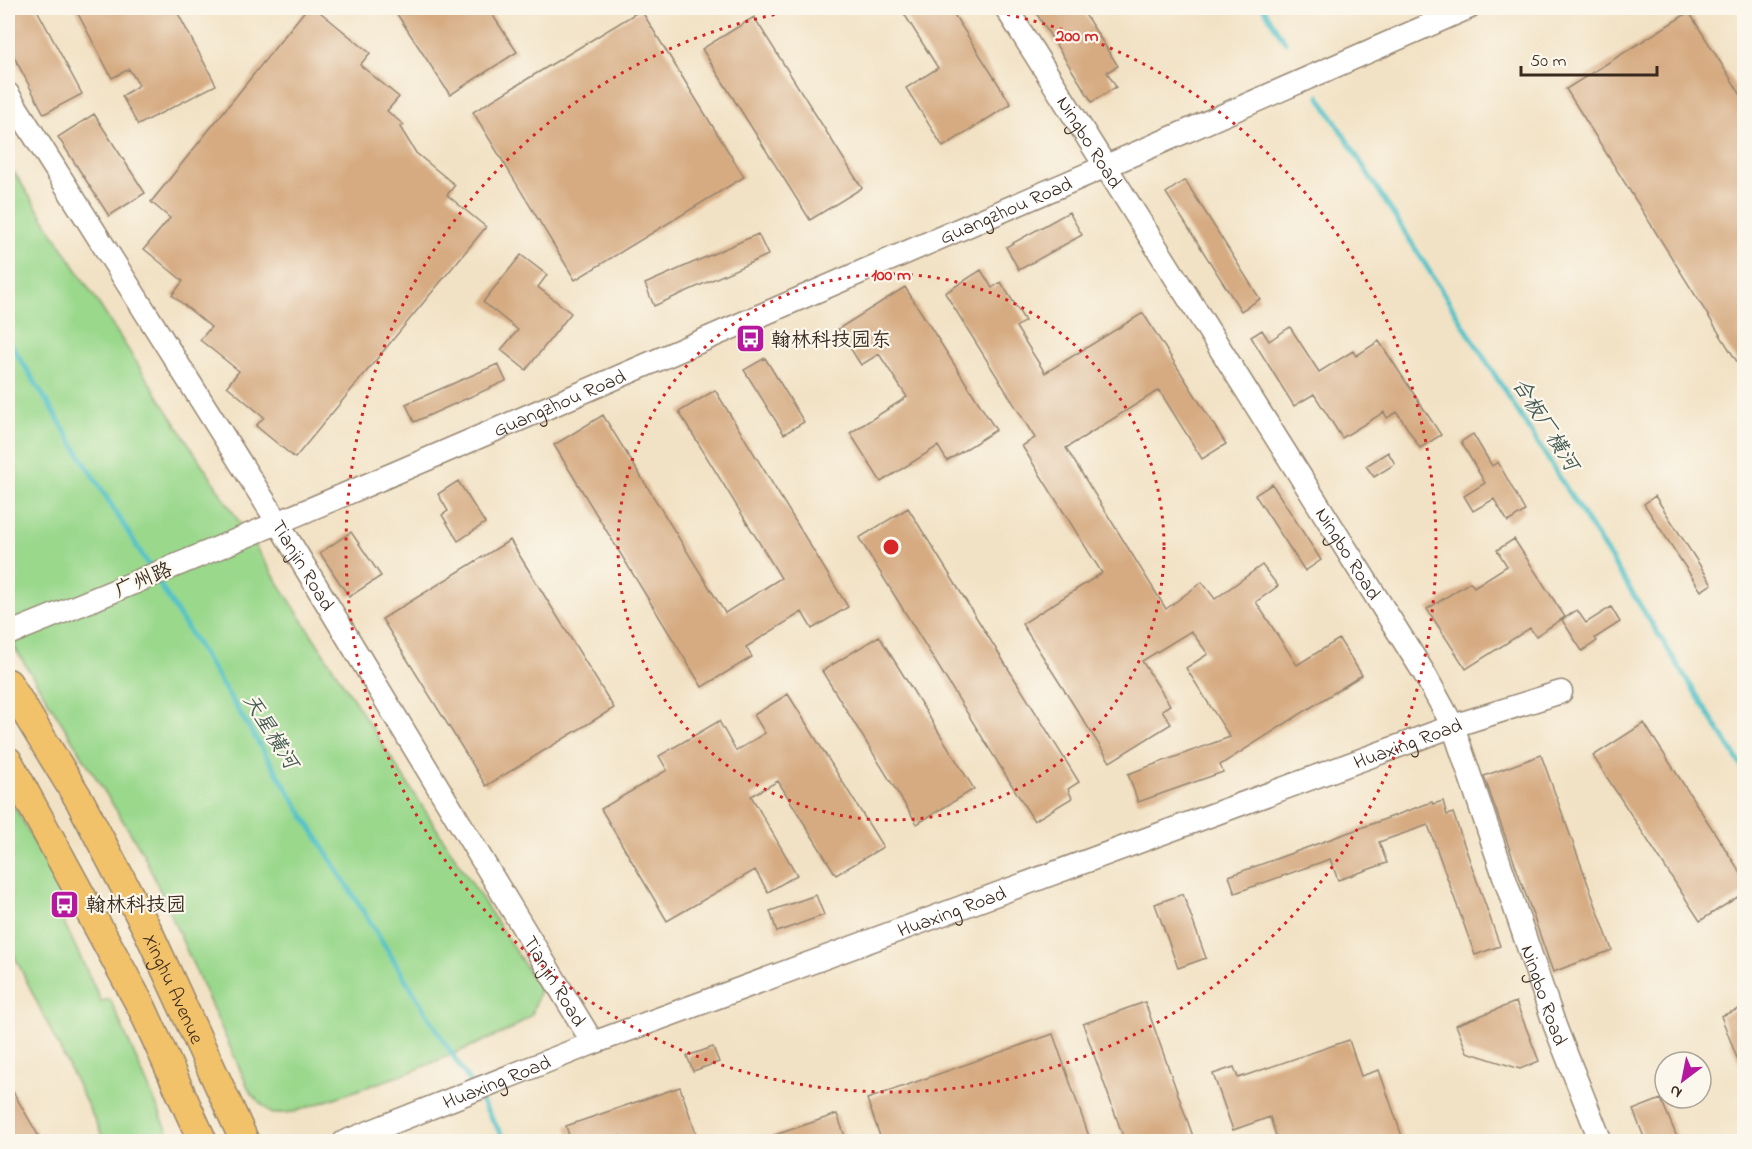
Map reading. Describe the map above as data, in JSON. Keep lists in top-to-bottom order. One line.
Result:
{"streets":{"main road":["Xinghu Avenue"],"street":["Ningbo Road","Guangzhou Road","Tianjin Road","广州路","Huaxing Road"]},"crossings":[["Ningbo Road","Guangzhou Road"],["Ningbo Road","Huaxing Road"],["Guangzhou Road","Tianjin Road"],["Guangzhou Road","广州路"],["Tianjin Road","广州路"],["Tianjin Road","Huaxing Road"]],"water":["合板厂横河","天星横河"],"places":{"bus stop":["翰林科技园东","翰林科技园"]},"scale_bar":"50 m","north":"bottom left","rings":["200 m","100 m"]}
